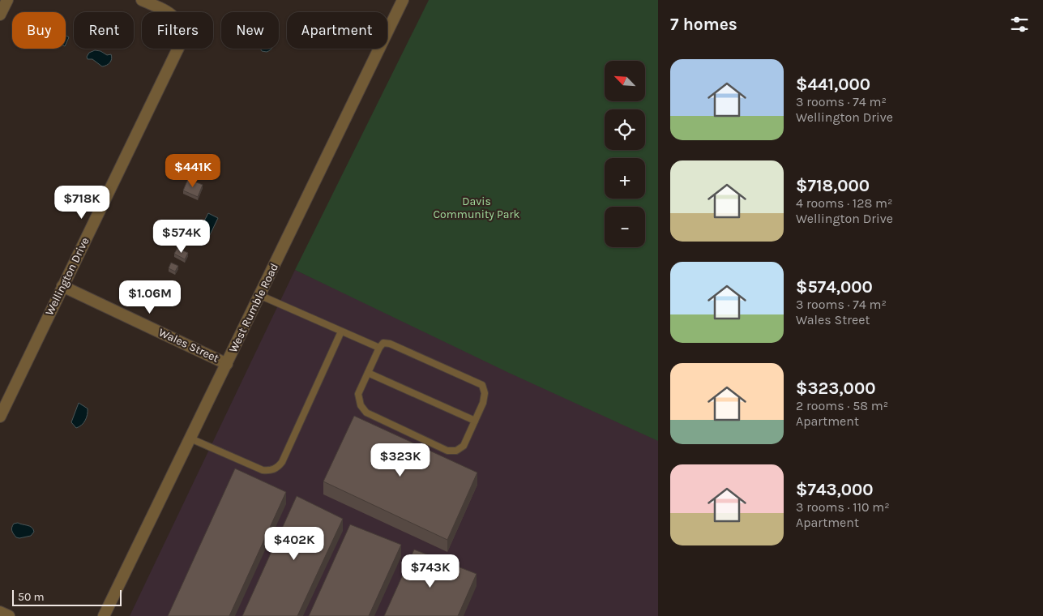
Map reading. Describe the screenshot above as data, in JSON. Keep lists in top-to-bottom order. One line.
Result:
{"streets":{"street":["Wellington Drive","West Rumble Road","Wales Street"]},"crossings":[["Wellington Drive","Wales Street"],["West Rumble Road","Wales Street"]],"parks":["Davis Community Park"],"scale_bar":"50 m","north":"top left","page":{"heading":"7 homes","chip":["Buy","Rent","Filters","New","Apartment"],"list":[{"name":"$441,000","note":"3 rooms · 74 m² · Wellington Drive"},{"name":"$718,000","note":"4 rooms · 128 m² · Wellington Drive"},{"name":"$574,000","note":"3 rooms · 74 m² · Wales Street"},{"name":"$323,000","note":"2 rooms · 58 m² · Apartment"},{"name":"$743,000","note":"3 rooms · 110 m² · Apartment"}],"map_buttons":["+","−"],"price":["$441K","$718K","$574K","$1.06M","$323K","$402K","$743K"],"scale":"50 m"}}
